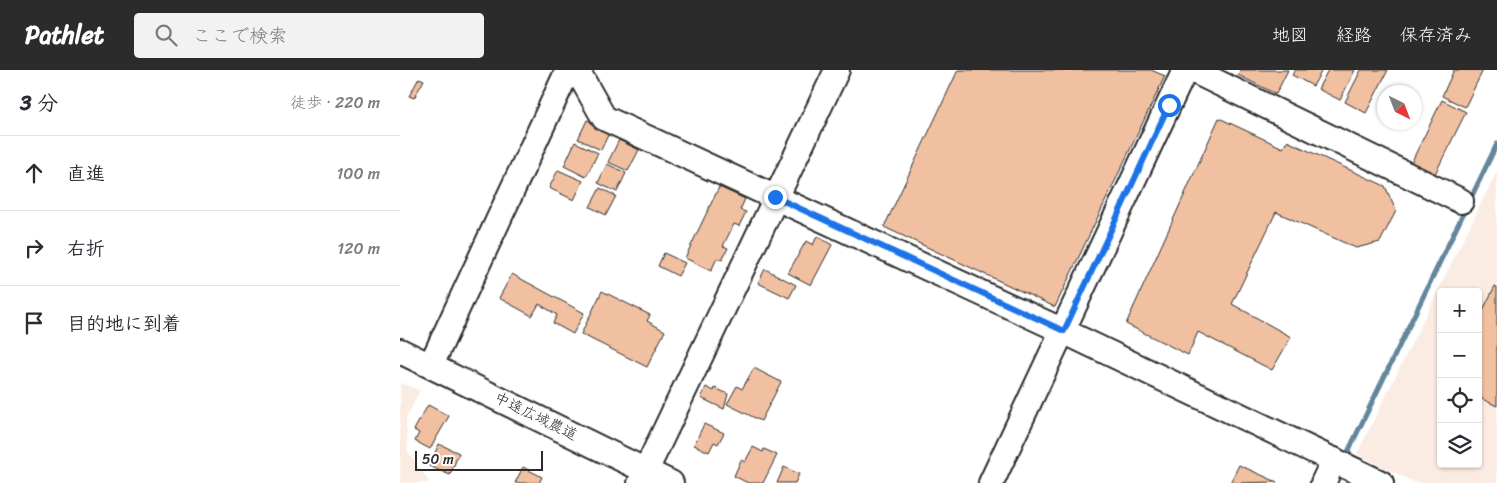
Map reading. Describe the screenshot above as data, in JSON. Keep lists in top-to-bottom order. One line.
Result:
{"streets":{"street":["中遠広域農道"]},"scale_bar":"50 m","north":"bottom right","page":{"header":"Pathlet","search":"ここで検索","nav":["地図","経路","保存済み"],"heading":["3 分","徒歩 · 220 m"],"list":[["直進","100 m"],["右折","120 m"],"目的地に到着"],"map_buttons":["+","−"],"scale":"50 m"}}
